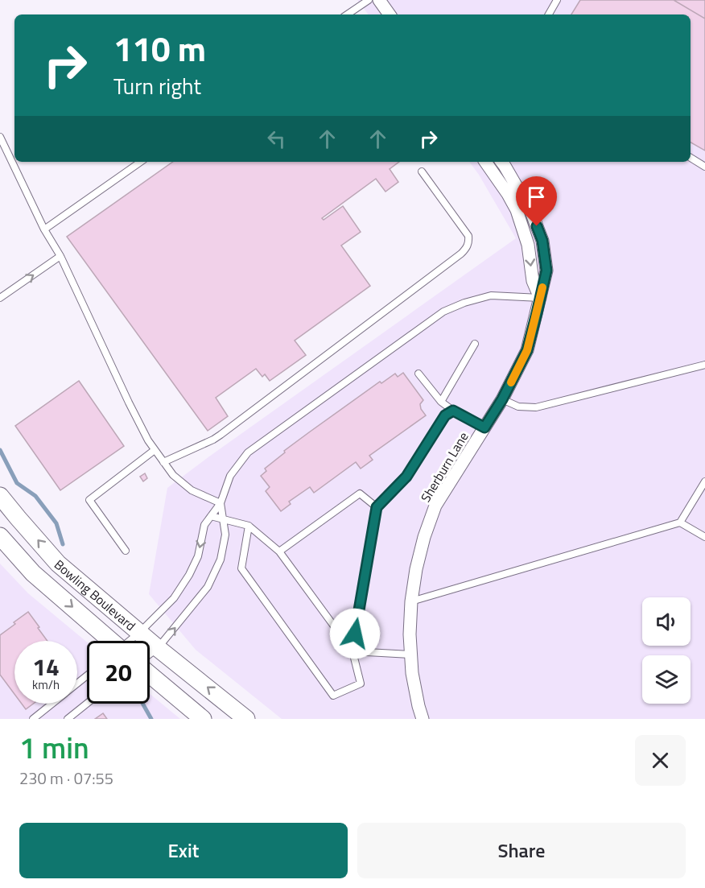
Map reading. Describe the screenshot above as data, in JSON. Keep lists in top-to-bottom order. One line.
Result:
{"streets":{"street":["Sherburn Lane","Bowling Boulevard"]},"page":{"turn":["110 m","Turn right"],"speed":"14 km/h","limit":"20","heading":["1 min","230 m · 07:55"],"buttons":["Exit","Share"]}}
